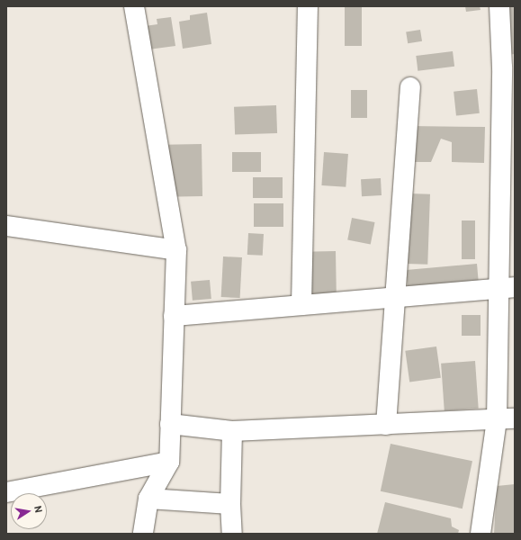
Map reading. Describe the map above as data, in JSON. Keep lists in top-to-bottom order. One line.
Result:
{"north":"right"}
